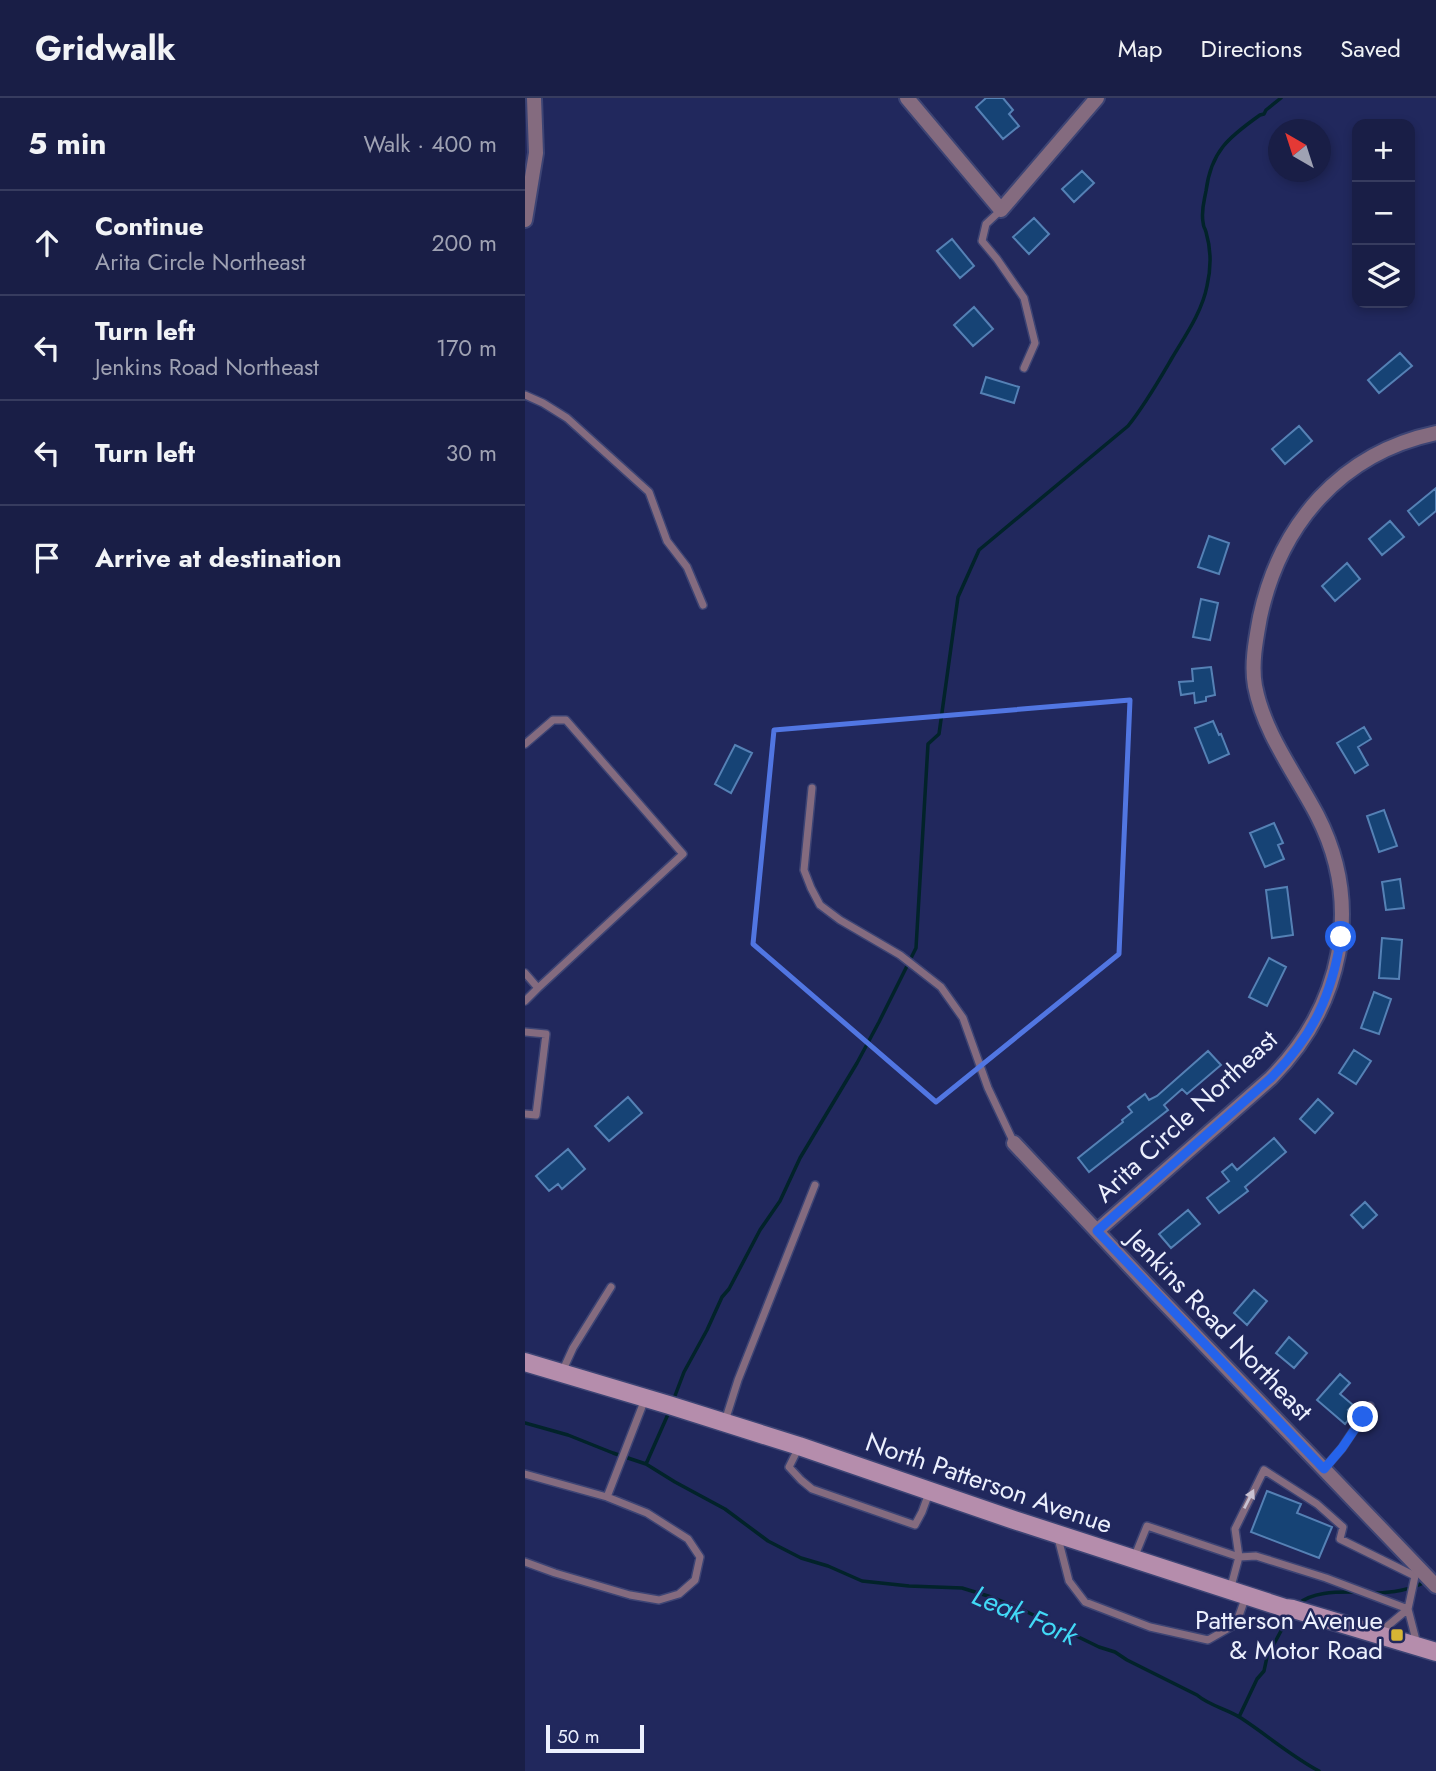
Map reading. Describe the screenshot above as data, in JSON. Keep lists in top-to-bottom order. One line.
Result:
{"streets":{"main road":["North Patterson Avenue"],"street":["Arita Circle Northeast","Jenkins Road Northeast"]},"crossings":[["Arita Circle Northeast","Jenkins Road Northeast"]],"water":["Leak Fork"],"places":{"transit":["Patterson Avenue & Motor Road"]},"scale_bar":"50 m","north":"top left","page":{"header":"Gridwalk","nav":["Map","Directions","Saved"],"heading":["5 min","Walk · 400 m"],"map_buttons":["+","−"],"list":[["Continue","Arita Circle Northeast","200 m"],["Turn left","Jenkins Road Northeast","170 m"],["Turn left","30 m"],"Arrive at destination"],"scale":"50 m"}}
